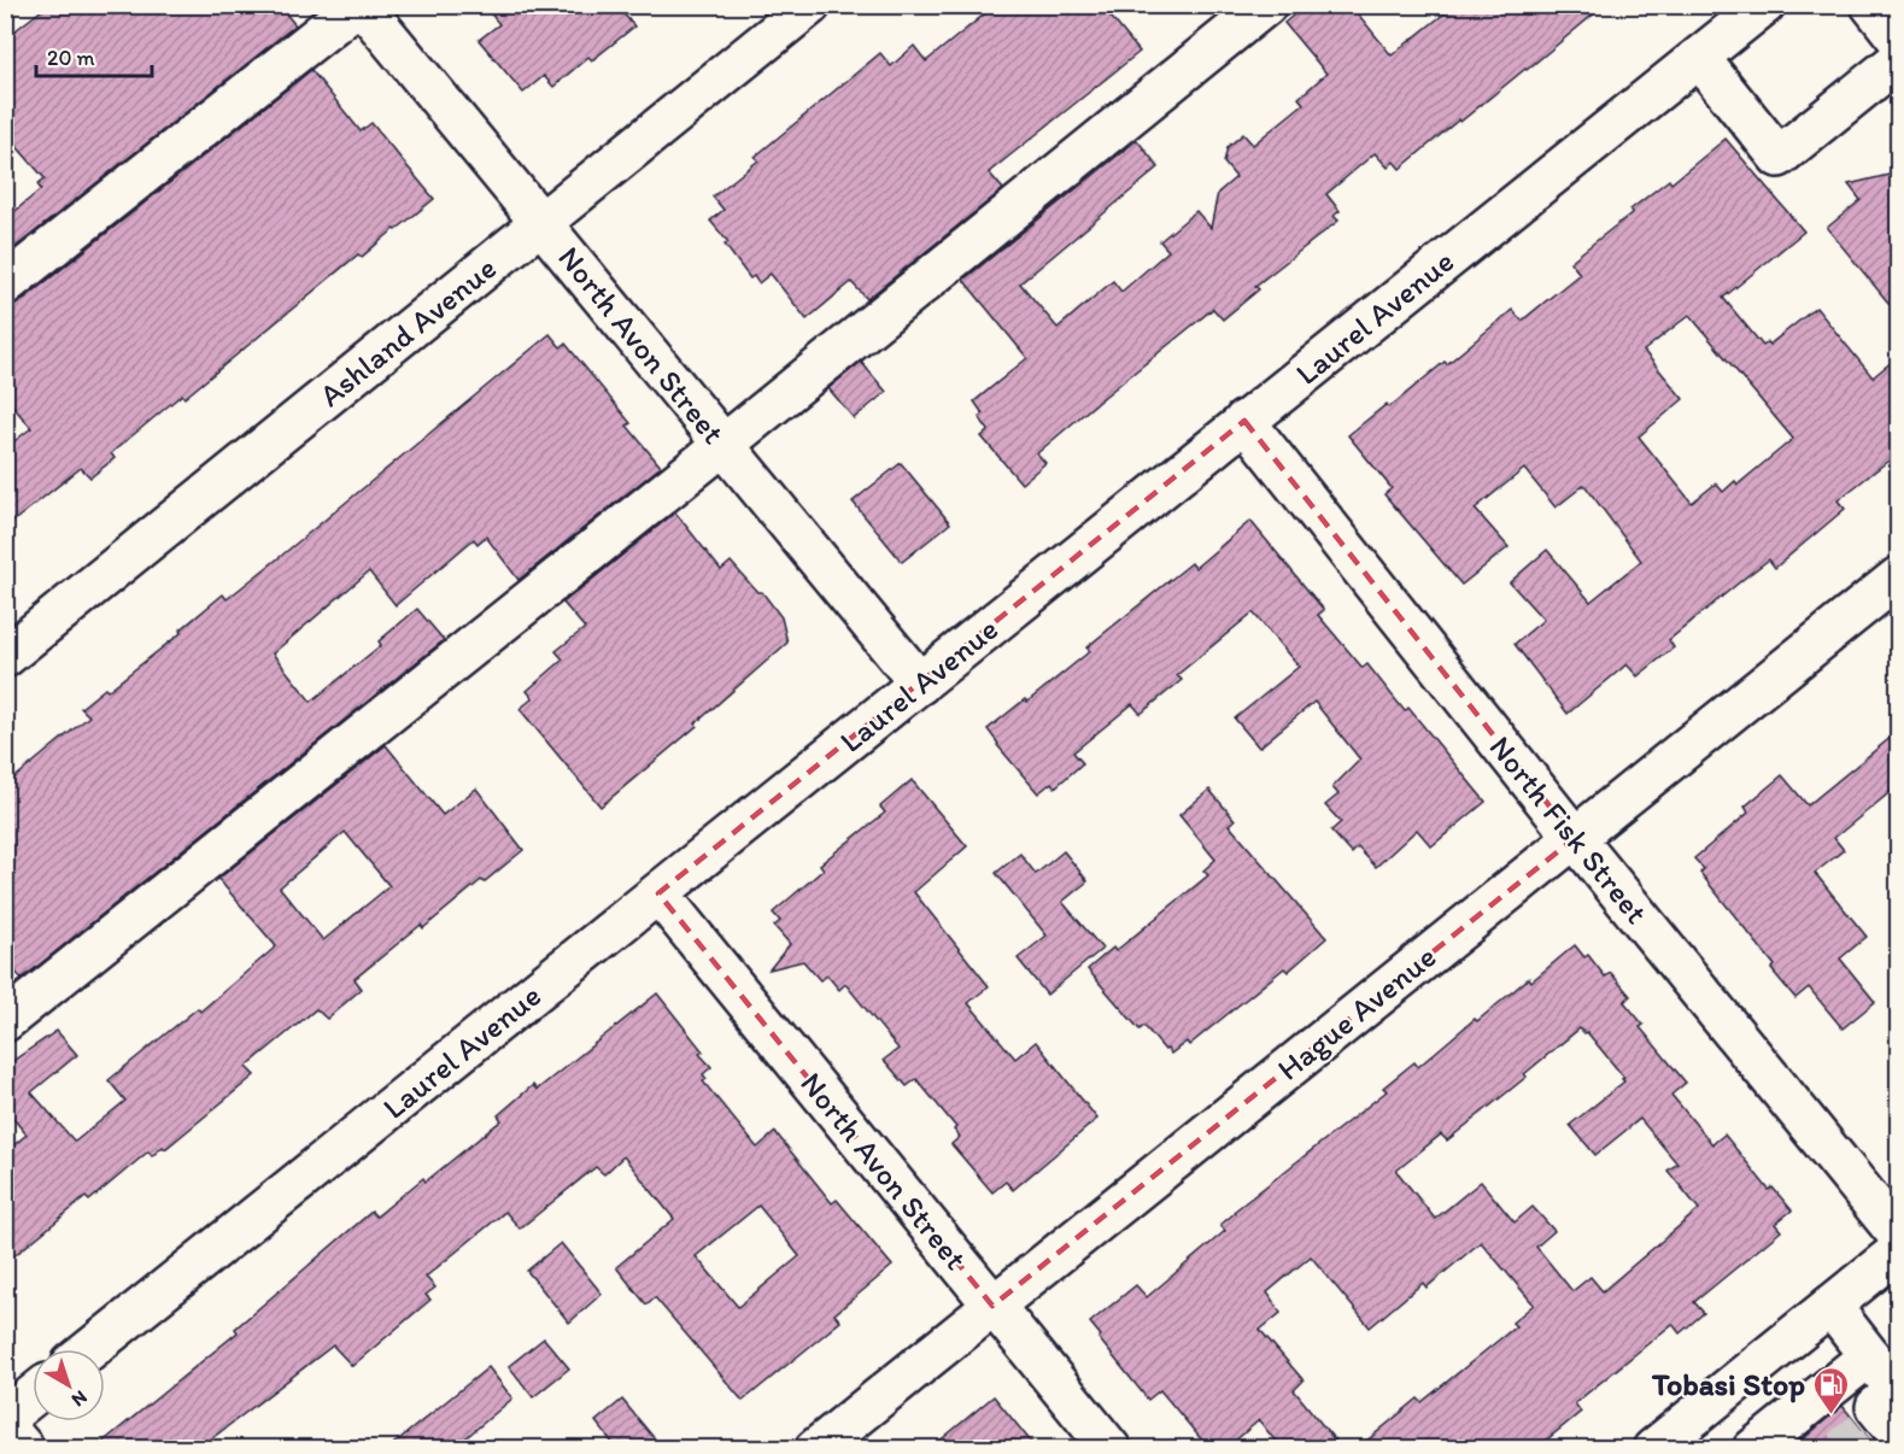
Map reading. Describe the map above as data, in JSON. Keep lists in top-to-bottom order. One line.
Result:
{"streets":{"street":["Laurel Avenue","Ashland Avenue","North Avon Street","North Fisk Street","Hague Avenue"]},"crossings":[["Laurel Avenue","North Avon Street"],["Laurel Avenue","North Fisk Street"],["Ashland Avenue","North Avon Street"],["North Avon Street","Hague Avenue"],["North Fisk Street","Hague Avenue"]],"places":{"fuel station":["Tobasi Stop"]},"scale_bar":"20 m","north":"bottom right"}
